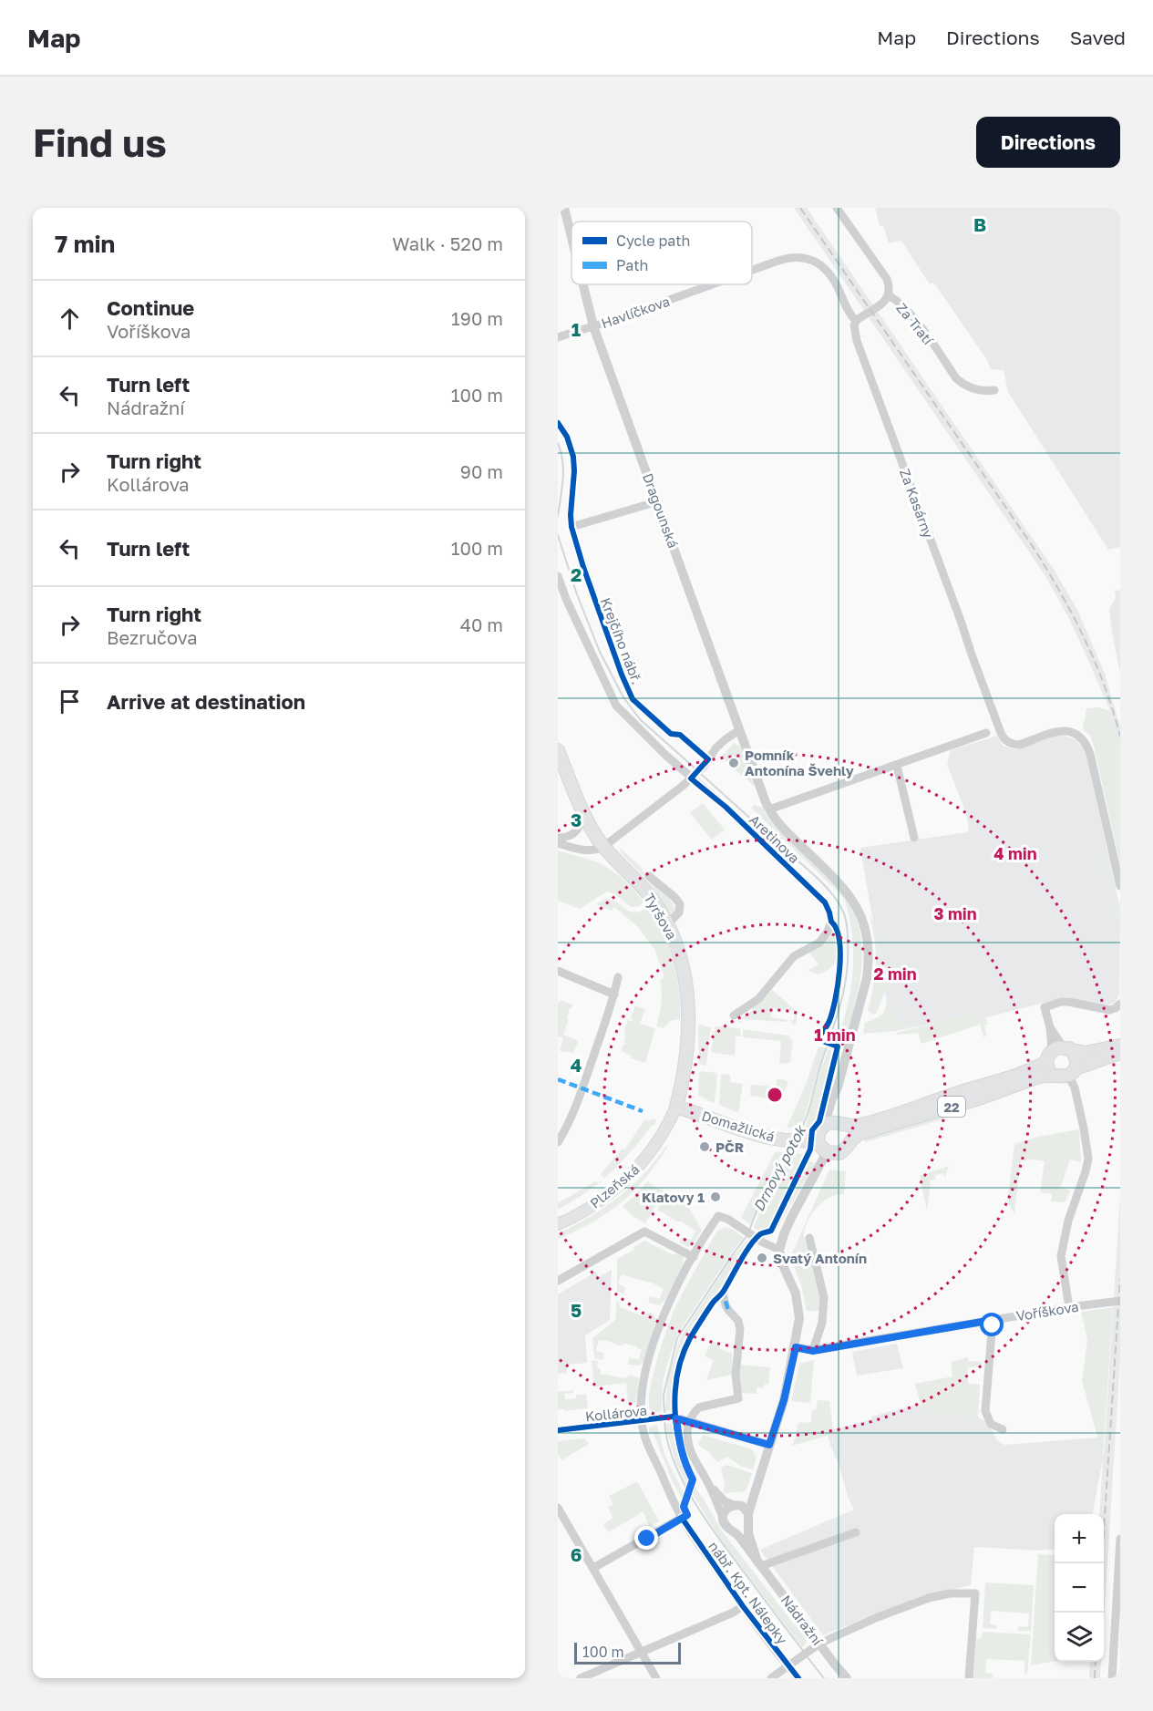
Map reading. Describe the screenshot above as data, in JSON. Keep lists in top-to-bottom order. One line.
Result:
{"streets":{"main road":["Tyršova","22","Domažlická","Plzeňská"],"street":["Havlíčkova","Za Tratí","Za Kasárny","Dragounská","Krejčího nábř.","Aretinova","Voříškova","Kollárova","nábř. Kpt. Nálepky","Nádražní"]},"crossings":[["Havlíčkova","Za Kasárny"],["Havlíčkova","Dragounská"],["Tyršova","Domažlická"],["Tyršova","Plzeňská"],["22","Domažlická"],["Domažlická","Plzeňská"],["Kollárova","nábř. Kpt. Nálepky"],["Kollárova","Nádražní"]],"water":["Drnový potok"],"places":["Pomník Antonína Švehly","PČR","Klatovy 1","Svatý Antonín"],"legend":["Cycle path","Path"],"scale_bar":"100 m","page":{"header":"Map","nav":["Map","Directions","Saved"],"buttons":"Directions","title":"Find us","heading":["7 min","Walk · 520 m"],"list":[["Continue","Voříškova","190 m"],["Turn left","Nádražní","100 m"],["Turn right","Kollárova","90 m"],["Turn left","100 m"],["Turn right","Bezručova","40 m"],"Arrive at destination"],"map_buttons":["+","−"],"scale":"100 m"},"grid":{"columns":["B"],"rows":["1","2","3","4","5","6"]},"rings":["4 min","3 min","2 min","1 min"]}
